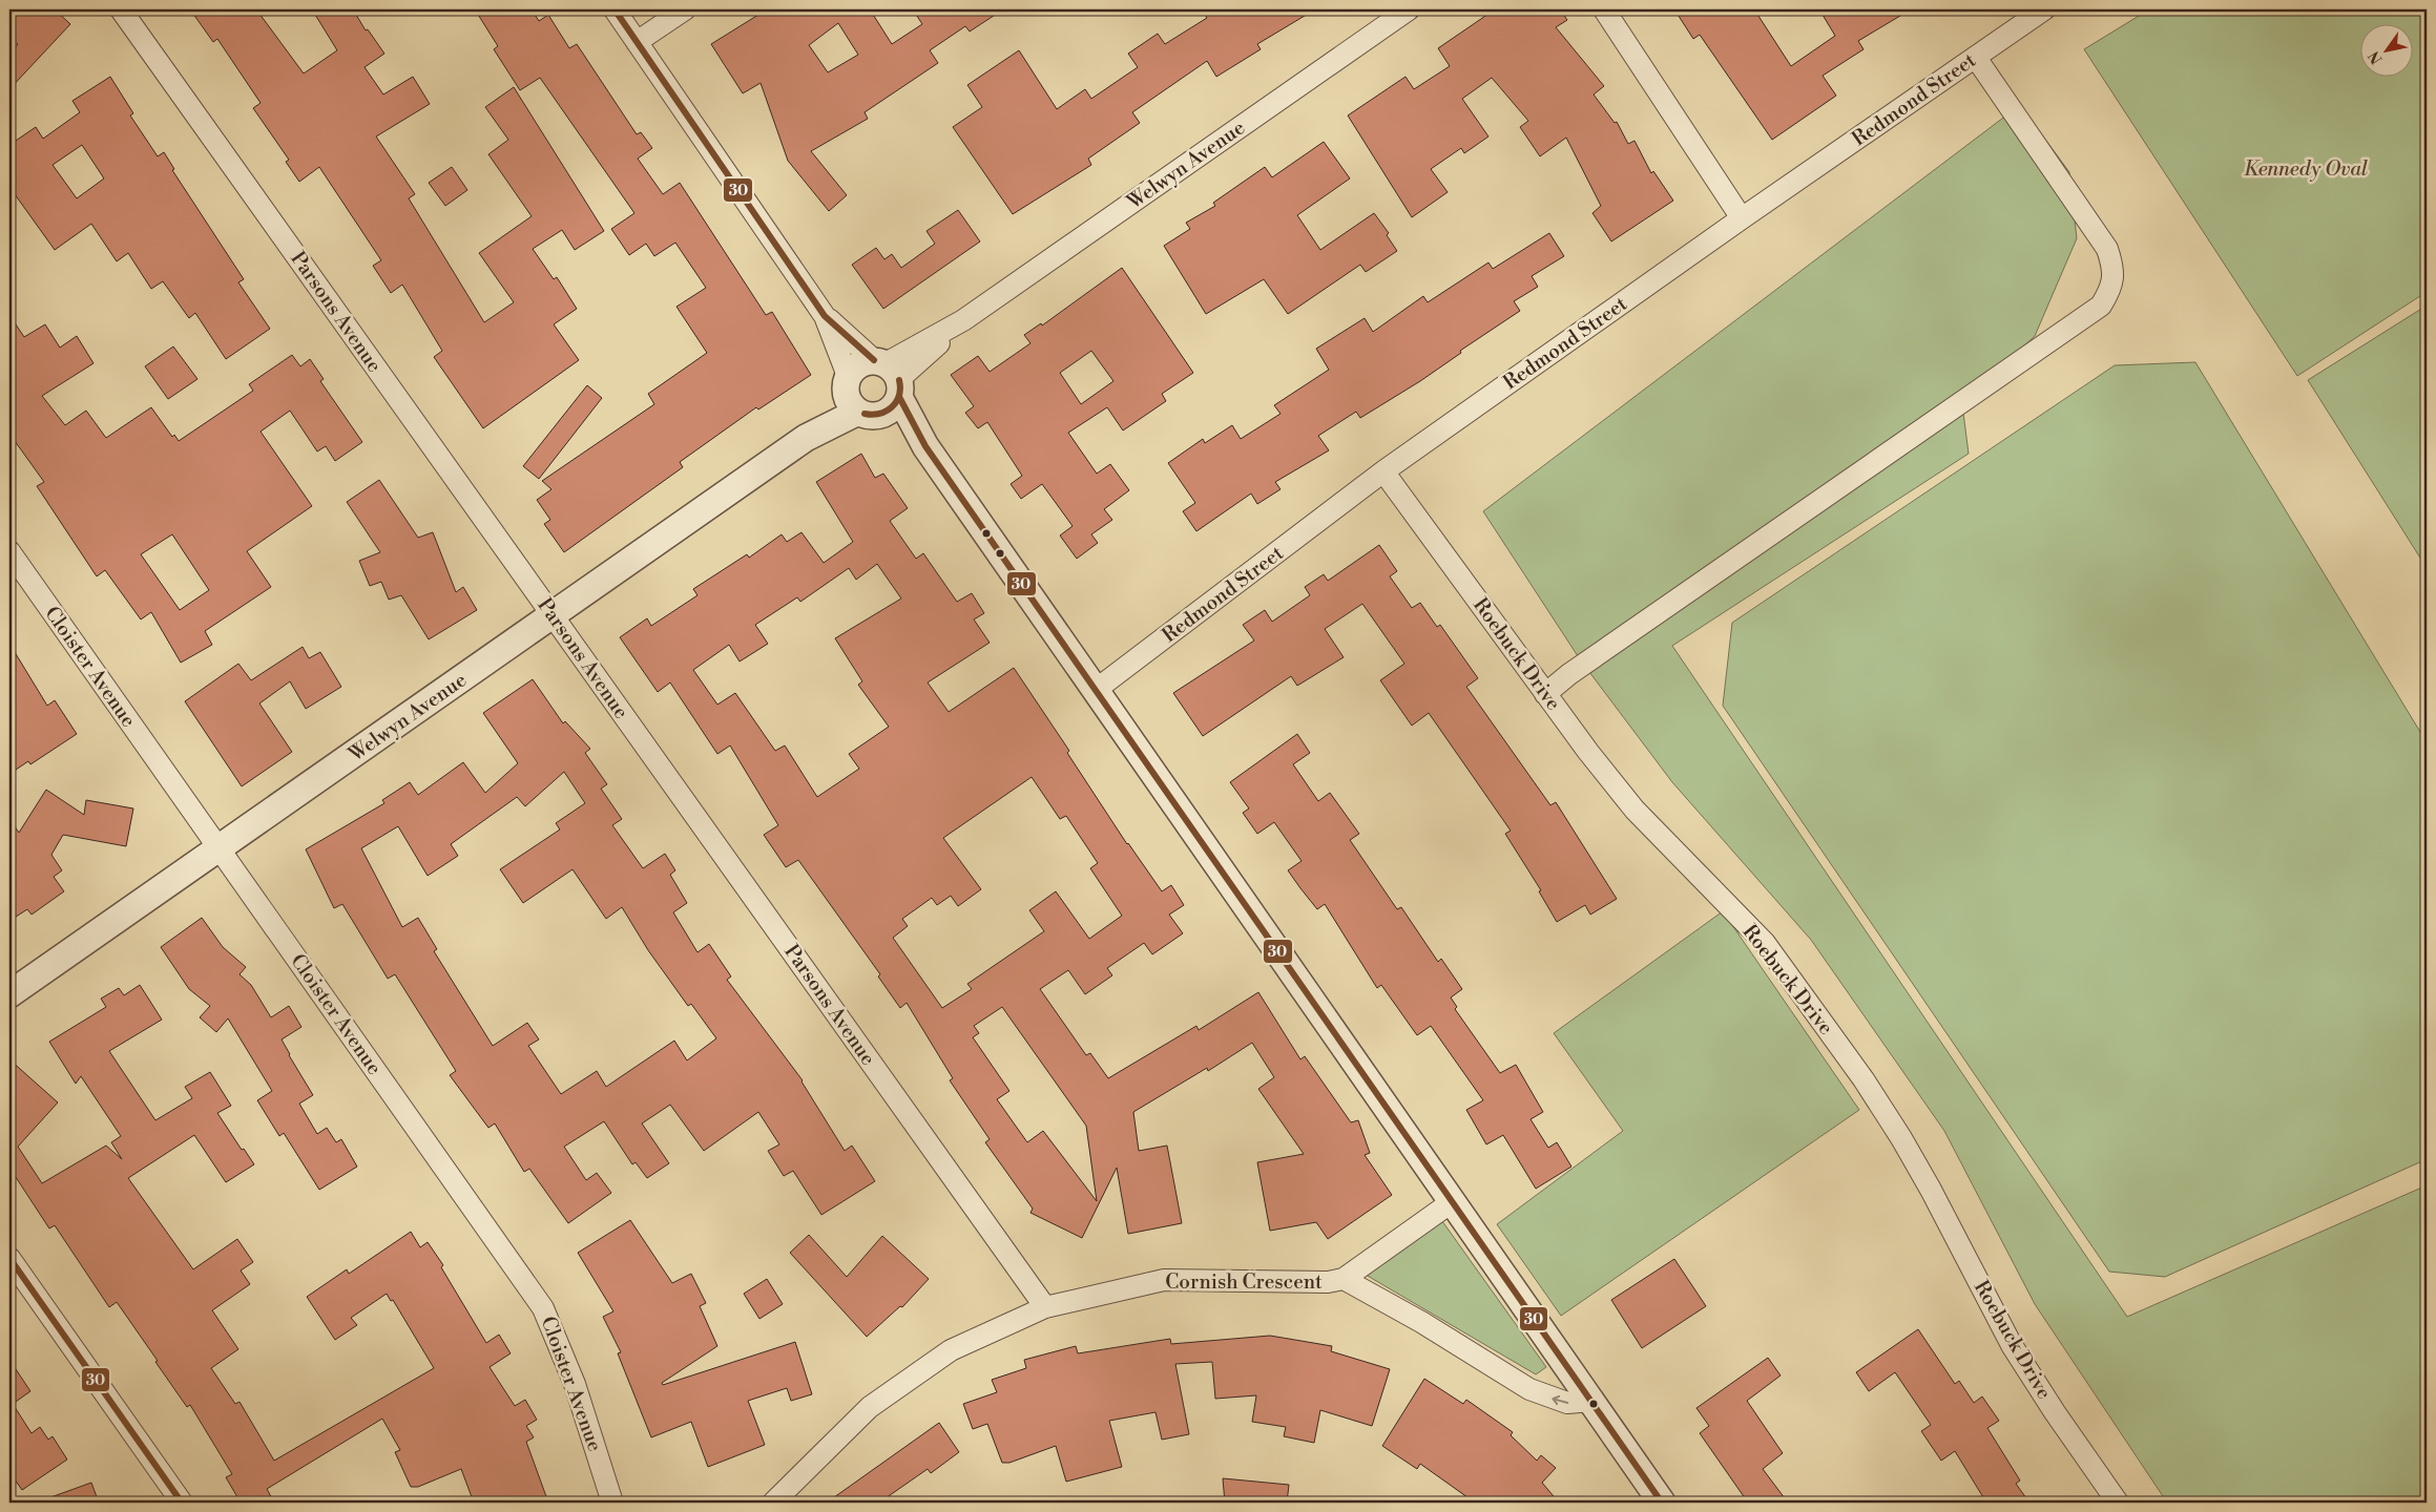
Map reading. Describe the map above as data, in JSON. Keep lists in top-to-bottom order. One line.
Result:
{"streets":{"street":["Redmond Street","Welwyn Avenue","Parsons Avenue","Roebuck Drive","Cloister Avenue","Cornish Crescent"]},"crossings":[["Redmond Street","Roebuck Drive"],["Welwyn Avenue","Parsons Avenue"],["Welwyn Avenue","Cloister Avenue"],["Parsons Avenue","Cornish Crescent"]],"parks":["Kennedy Oval"],"lines":["transit line 30"],"north":"bottom left"}
